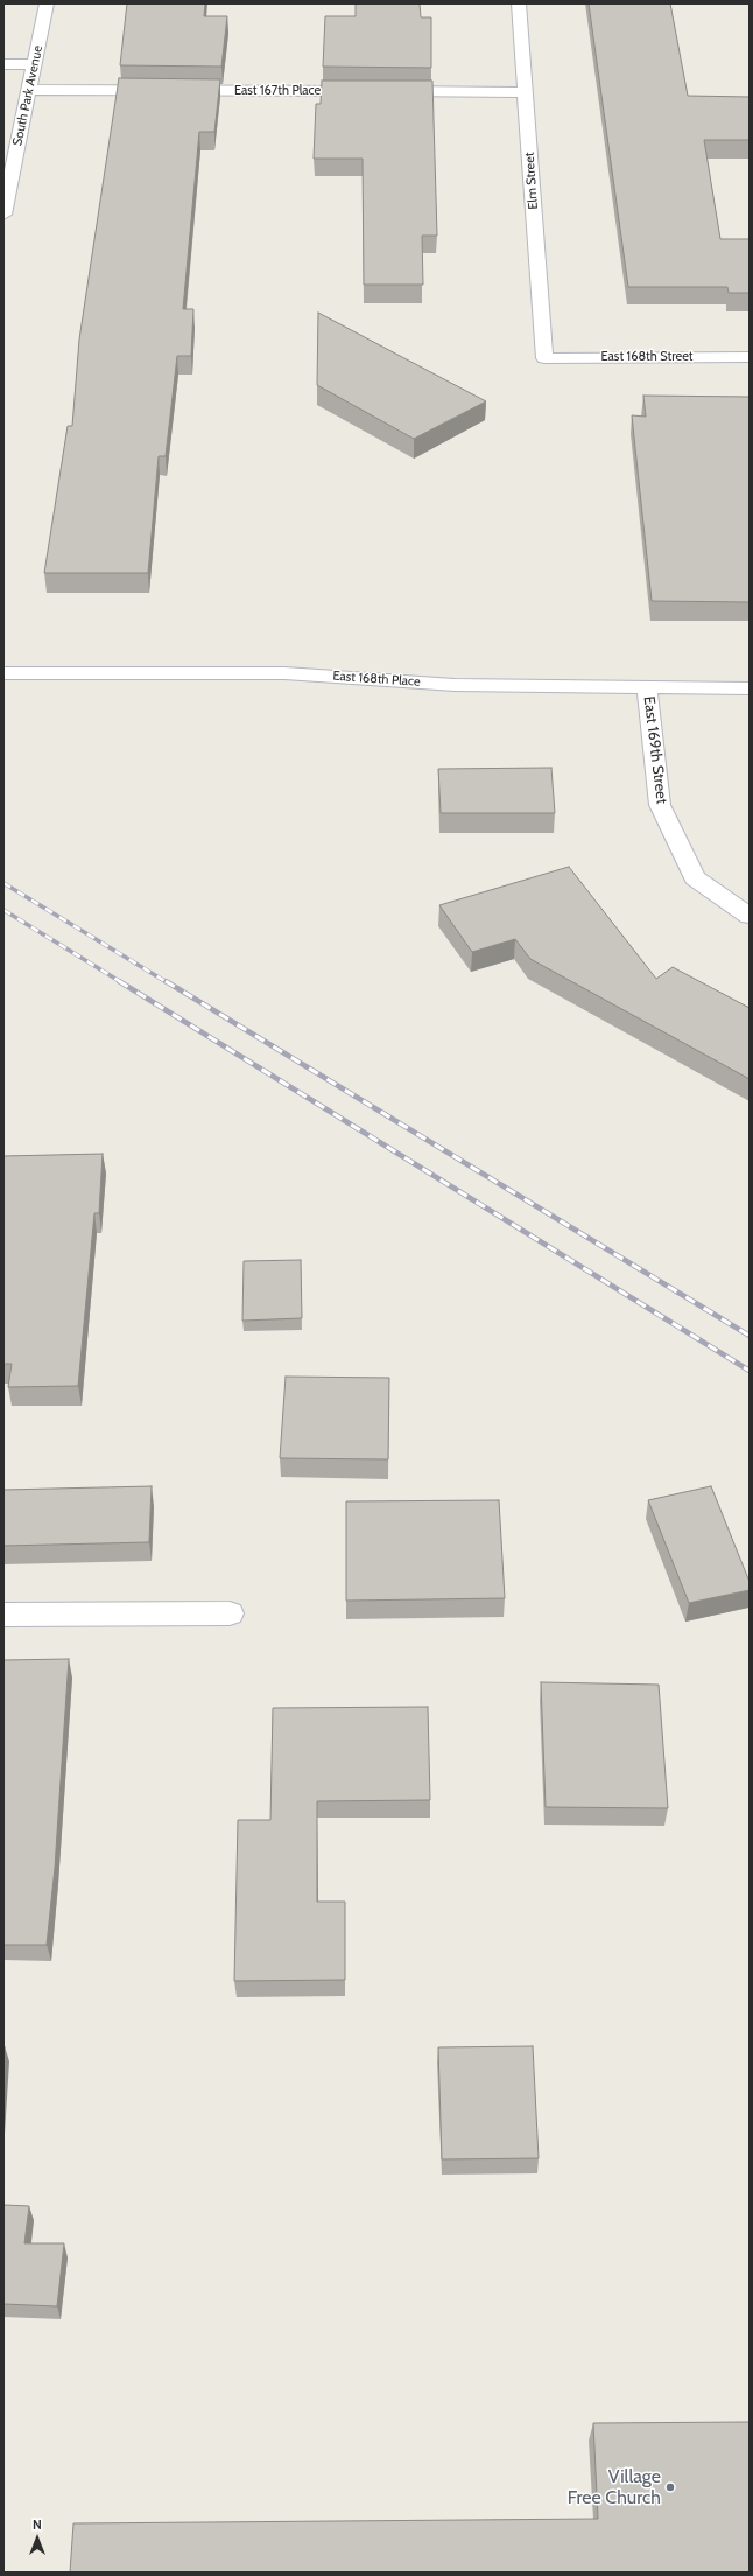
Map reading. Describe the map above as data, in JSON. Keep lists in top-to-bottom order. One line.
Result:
{"streets":{"street":["East 167th Place","South Park Avenue","Elm Street","East 168th Street","East 168th Place","East 169th Street"]},"crossings":[["East 167th Place","South Park Avenue"],["East 167th Place","Elm Street"],["Elm Street","East 168th Street"],["East 168th Place","East 169th Street"]],"places":["Village Free Church"],"north":"top"}
